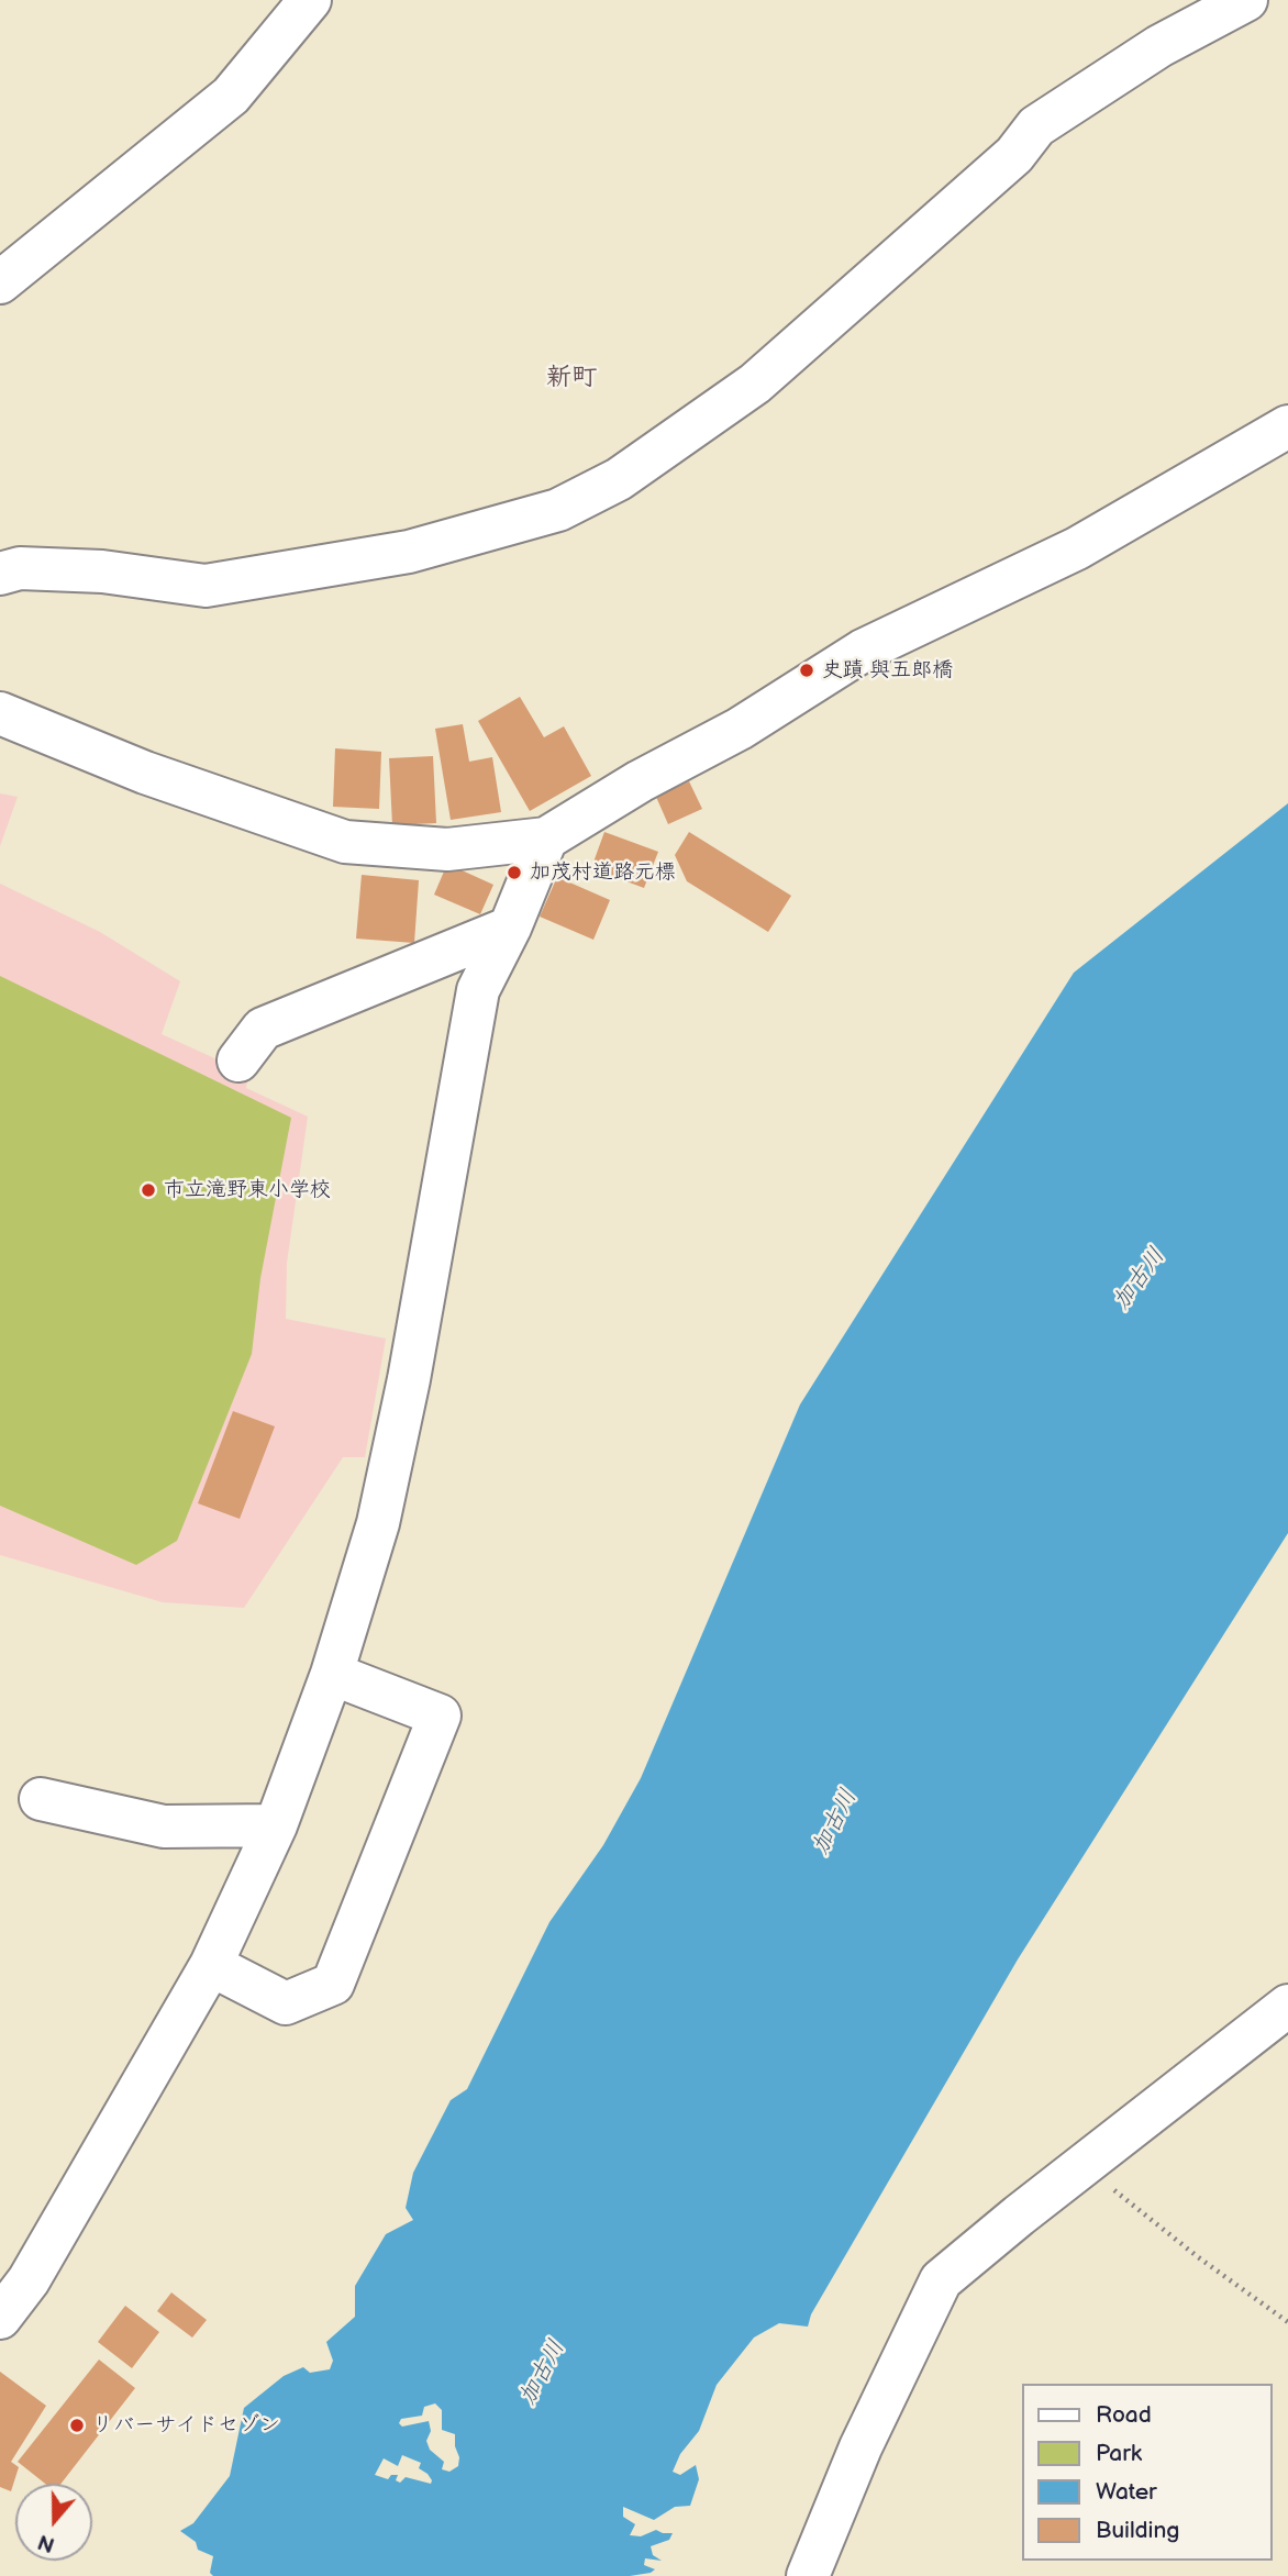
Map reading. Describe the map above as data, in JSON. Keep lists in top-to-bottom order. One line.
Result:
{"districts":["新町"],"water":["加古川"],"places":["史蹟 與五郎橋","加茂村道路元標","市立滝野東小学校","リバーサイドセゾン"],"legend":["Road","Park","Water","Building"],"north":"bottom"}
